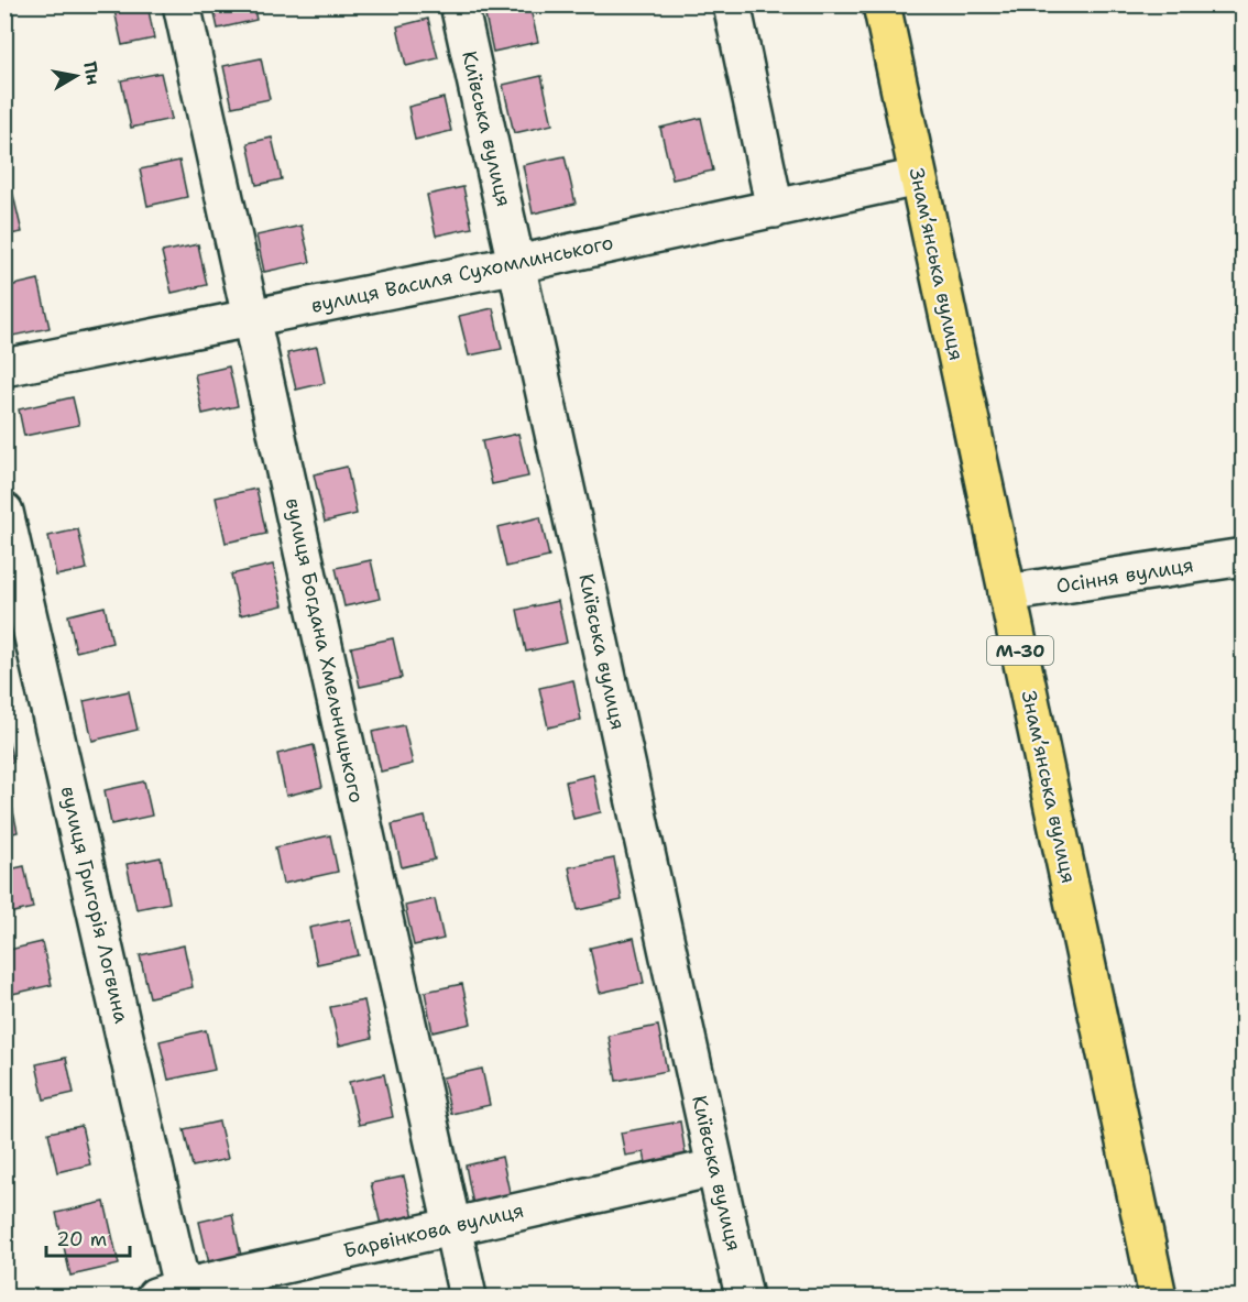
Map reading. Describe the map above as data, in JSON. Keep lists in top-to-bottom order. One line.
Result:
{"streets":{"highway":["Знамʼянська вулиця","М-30"],"street":["Київська вулиця","вулиця Василя Сухомлинського","Осіння вулиця","вулиця Богдана Хмельницького","вулиця Григорія Логвина","Барвінкова вулиця"]},"crossings":[["Київська вулиця","вулиця Василя Сухомлинського"],["Київська вулиця","Барвінкова вулиця"],["Знамʼянська вулиця","вулиця Василя Сухомлинського"],["Знамʼянська вулиця","Осіння вулиця"],["вулиця Василя Сухомлинського","вулиця Богдана Хмельницького"],["вулиця Богдана Хмельницького","Барвінкова вулиця"],["вулиця Григорія Логвина","Барвінкова вулиця"]],"scale_bar":"20 m","north":"right"}
